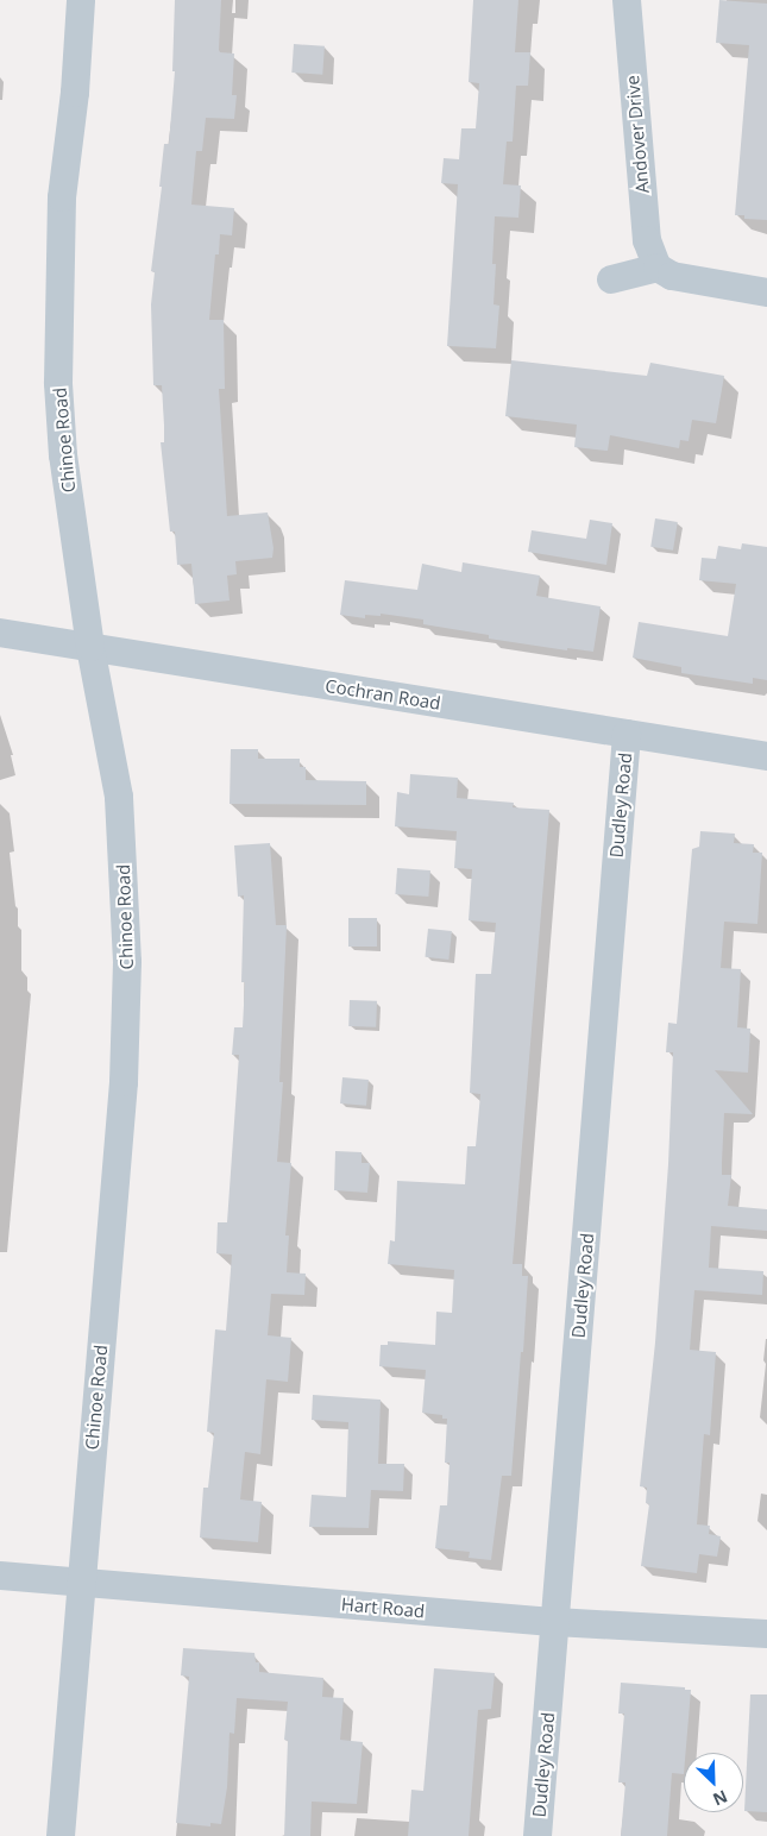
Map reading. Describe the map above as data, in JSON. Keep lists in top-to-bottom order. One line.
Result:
{"streets":{"street":["Andover Drive","Chinoe Road","Cochran Road","Dudley Road","Hart Road"]},"crossings":[["Chinoe Road","Cochran Road"],["Chinoe Road","Hart Road"],["Cochran Road","Dudley Road"],["Dudley Road","Hart Road"]],"north":"bottom right"}
